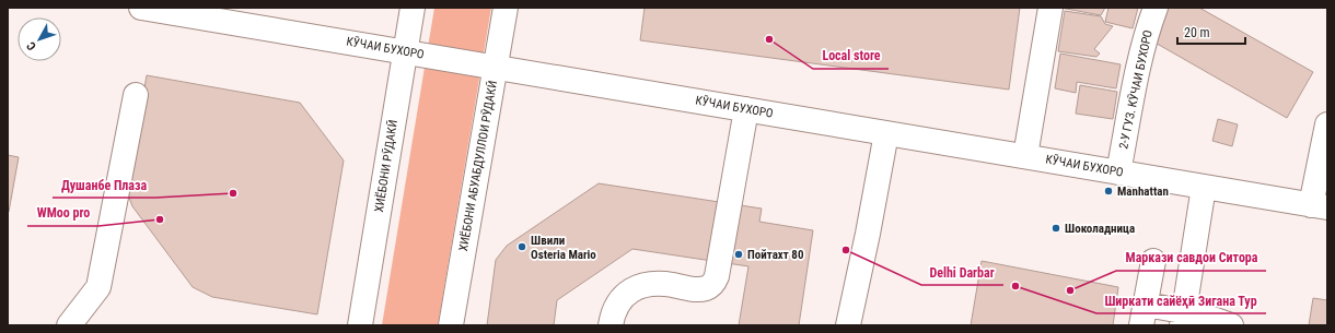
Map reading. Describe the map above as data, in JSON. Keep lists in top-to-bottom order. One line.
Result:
{"streets":{"main road":["КӮЧАИ БУХОРО","2-У ГУЗ. КӮЧАИ БУХОРО","ХИЁБОНИ РӮДАКӢ","ХИЁБОНИ АБУАБДУЛЛОИ РӮДАКӢ"]},"crossings":[["КӮЧАИ БУХОРО","2-У ГУЗ. КӮЧАИ БУХОРО"],["КӮЧАИ БУХОРО","ХИЁБОНИ РӮДАКӢ"],["КӮЧАИ БУХОРО","ХИЁБОНИ АБУАБДУЛЛОИ РӮДАКӢ"]],"places":["Local store","Manhattan","Душанбе Плаза","WMoo pro","Шоколадница","Швили Osteria Mario","Delhi Darbar","Пойтахт 80","Ширкати сайёҳӣ Зигана Тур","Маркази савдои Ситора"],"scale_bar":"20 m","north":"bottom left"}
